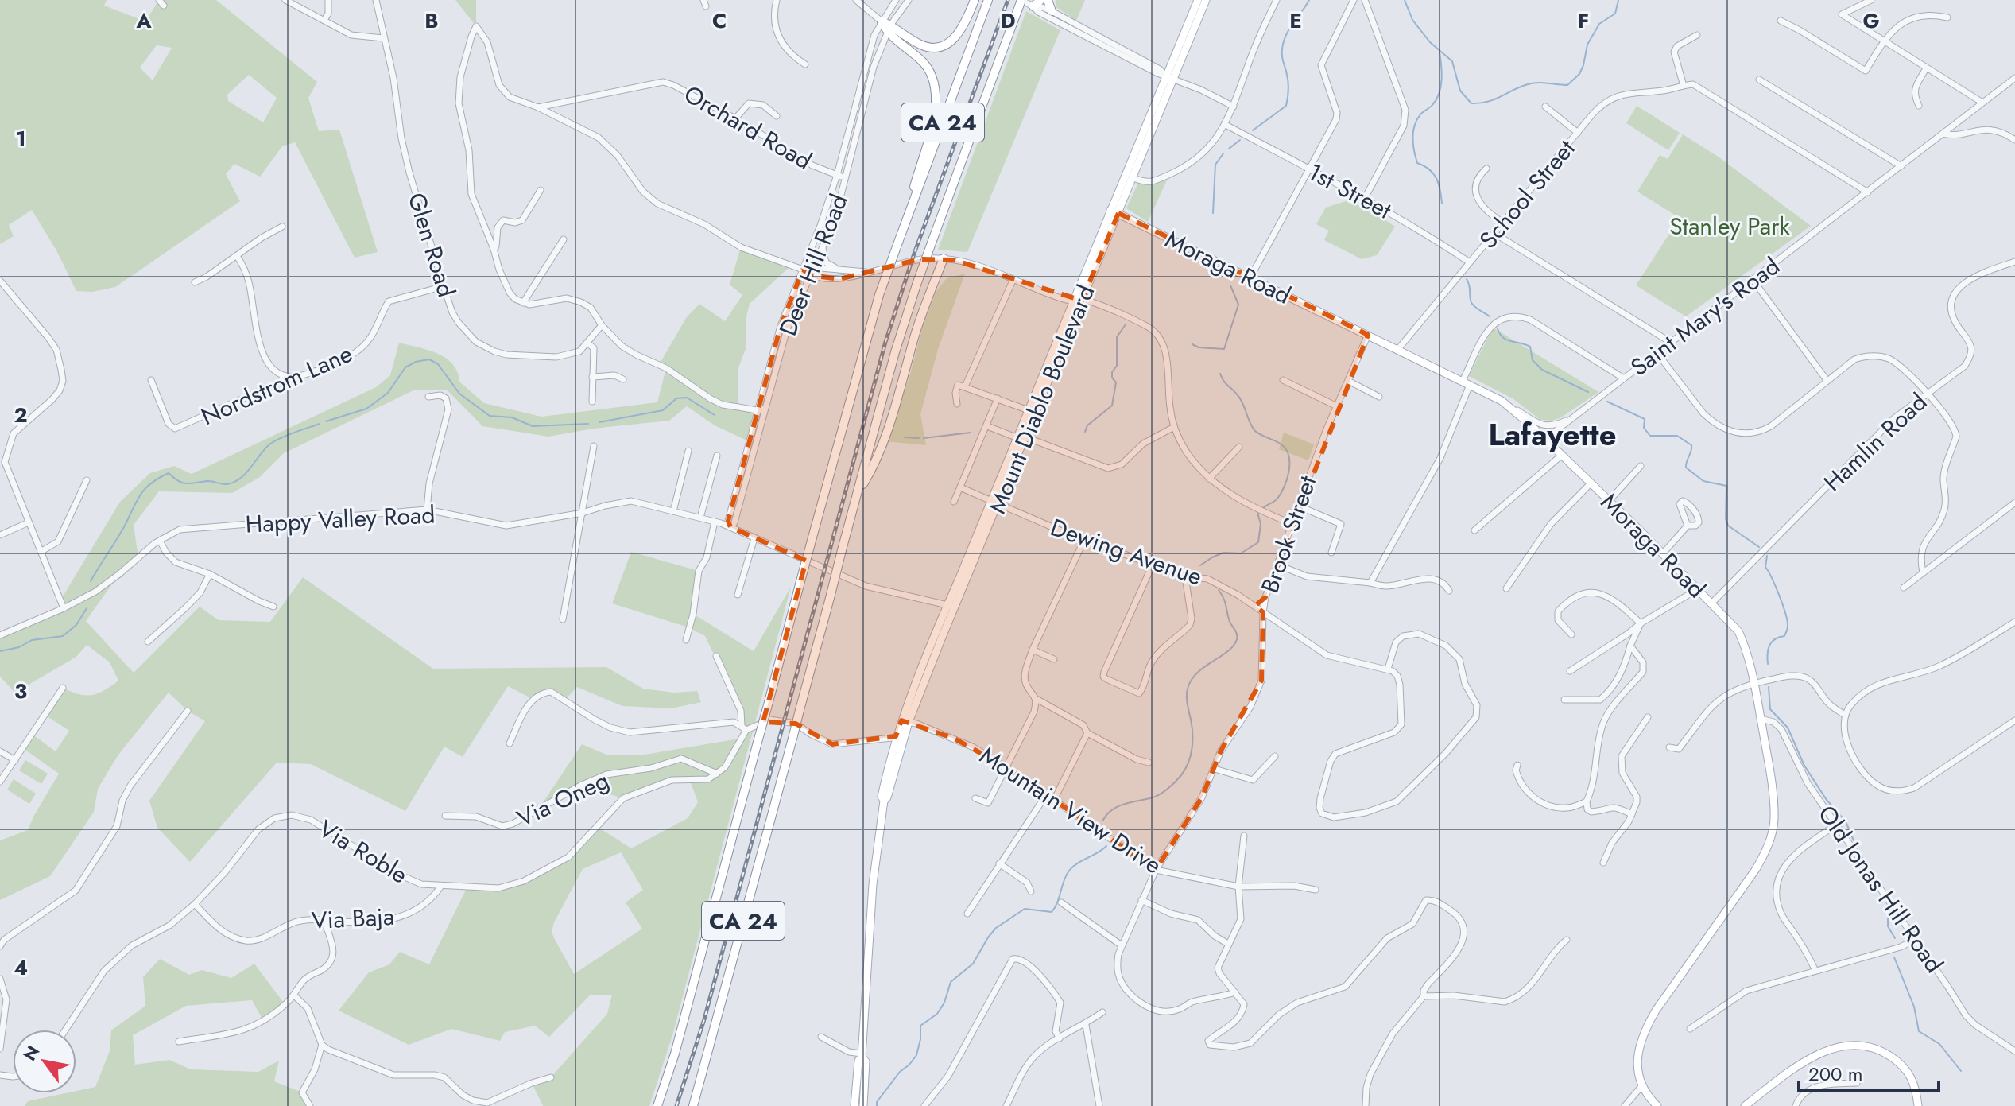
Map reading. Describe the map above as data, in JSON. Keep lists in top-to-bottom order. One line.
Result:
{"streets":{"highway":["CA 24"],"main road":["Moraga Road","Mount Diablo Boulevard"],"street":["Orchard Road","1st Street","School Street","Glen Road","Deer Hill Road","Saint Mary's Road","Nordstrom Lane","Hamlin Road","Happy Valley Road","Brook Street","Dewing Avenue","Via Oneg","Mountain View Drive","Via Roble","Old Jonas Hill Road","Via Baja"]},"crossings":[["Orchard Road","Deer Hill Road"],["1st Street","School Street"],["School Street","Moraga Road"],["Glen Road","Nordstrom Lane"],["Deer Hill Road","Happy Valley Road"],["Moraga Road","Saint Mary's Road"],["Moraga Road","Mount Diablo Boulevard"],["Moraga Road","Hamlin Road"],["Moraga Road","Brook Street"],["Moraga Road","Old Jonas Hill Road"],["Mount Diablo Boulevard","Happy Valley Road"],["Mount Diablo Boulevard","Dewing Avenue"],["Mount Diablo Boulevard","Mountain View Drive"],["Brook Street","Dewing Avenue"],["Brook Street","Mountain View Drive"],["Via Oneg","Via Roble"],["Via Roble","Via Baja"]],"districts":["Lafayette"],"parks":["Stanley Park"],"scale_bar":"200 m","north":"top left","grid":{"columns":["A","B","C","D","E","F","G"],"rows":["1","2","3","4"]}}
